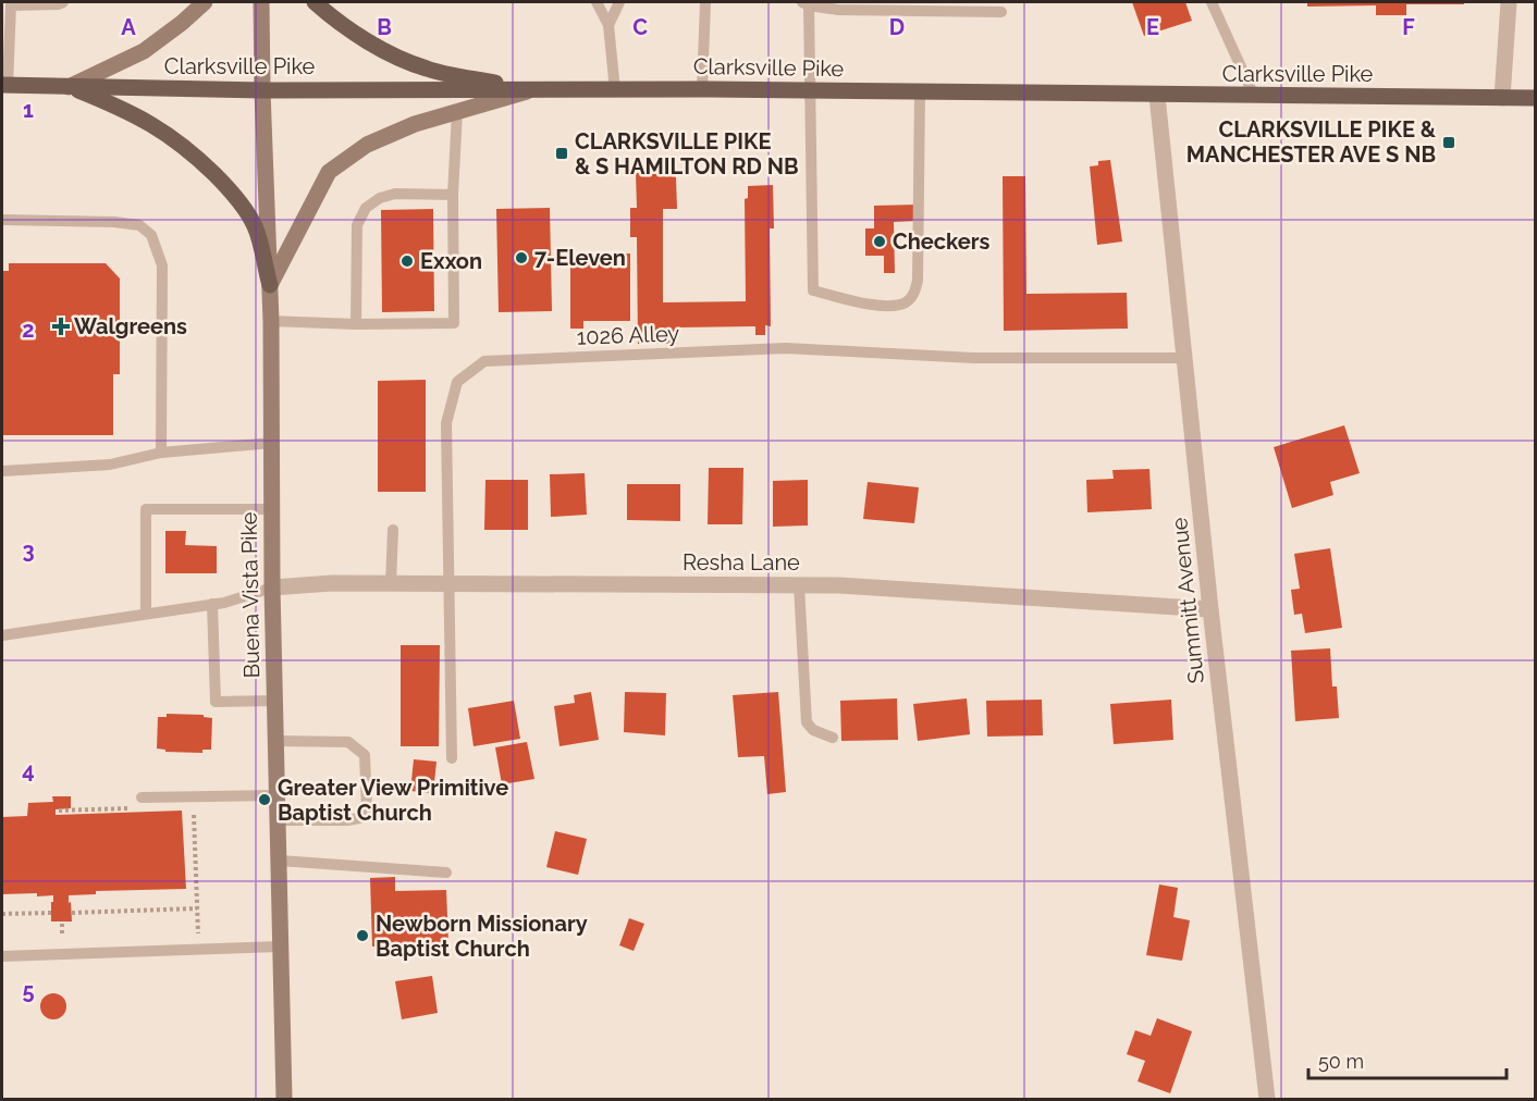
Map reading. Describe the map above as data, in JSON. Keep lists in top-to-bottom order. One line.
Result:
{"streets":{"main road":["Clarksville Pike","Buena Vista Pike"],"street":["Resha Lane","Summitt Avenue"],"lane":["1026 Alley"]},"crossings":[["Clarksville Pike","Buena Vista Pike"],["Clarksville Pike","Summitt Avenue"],["1026 Alley","Resha Lane"],["1026 Alley","Summitt Avenue"],["Resha Lane","Buena Vista Pike"],["Resha Lane","Summitt Avenue"]],"places":{"transit":["CLARKSVILLE PIKE & MANCHESTER AVE S NB","CLARKSVILLE PIKE & S HAMILTON RD NB"],"other":["Checkers","7-Eleven","Exxon","Greater View Primitive Baptist Church","Newborn Missionary Baptist Church"],"health":["Walgreens"]},"scale_bar":"50 m","grid":{"columns":["A","B","C","D","E","F"],"rows":["1","2","3","4","5"]}}
